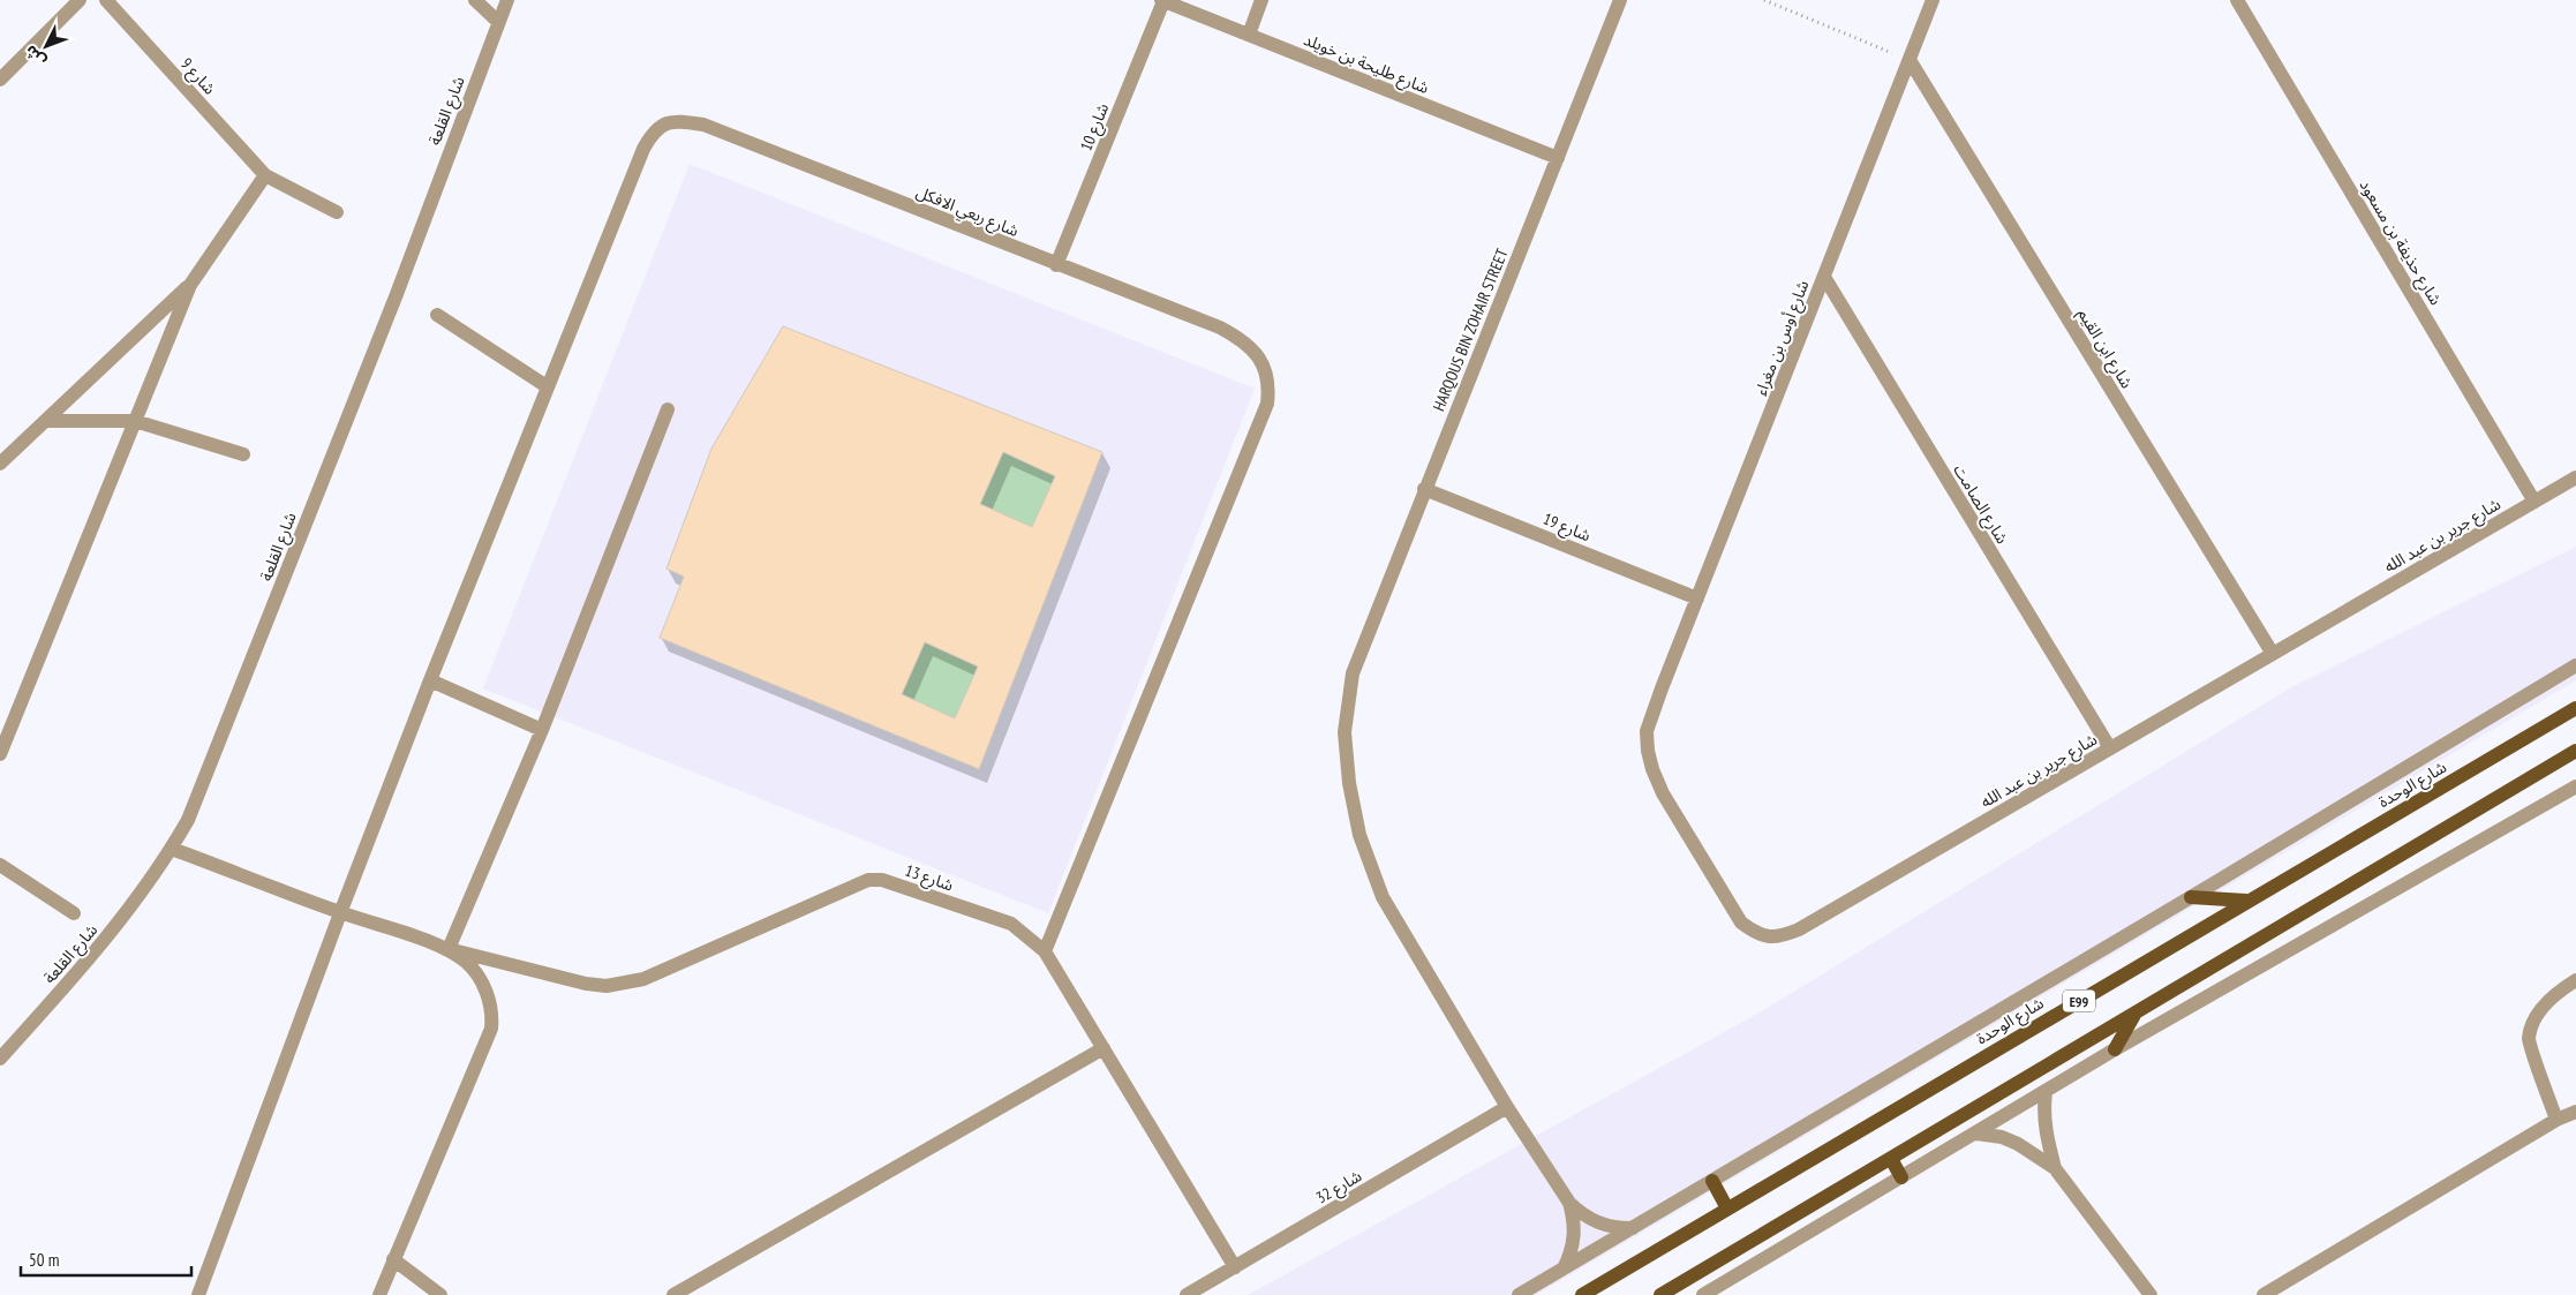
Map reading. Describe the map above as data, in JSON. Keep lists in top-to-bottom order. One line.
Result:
{"streets":{"main road":["شارع الوحدة","E99"],"street":["شارع طليحة بن خويلد","شارع 9","شارع القلعة","شارع 10","شارع ربعي الافكل","شارع حذيفة بن مسعود","HARQOUS BIN ZOHAIR STREET","شارع أوس بن مغراء","شارع ابن القيم","شارع الصامت","شارع 19","شارع جرير بن عبد الله","شارع 13","شارع 32"]},"crossings":[["شارع طليحة بن خويلد","شارع 10"],["شارع طليحة بن خويلد","HARQOUS BIN ZOHAIR STREET"],["شارع القلعة","شارع 13"],["شارع 10","شارع ربعي الافكل"],["شارع ربعي الافكل","شارع 13"],["شارع حذيفة بن مسعود","شارع جرير بن عبد الله"],["HARQOUS BIN ZOHAIR STREET","شارع 19"],["HARQOUS BIN ZOHAIR STREET","شارع 32"],["شارع أوس بن مغراء","شارع ابن القيم"],["شارع أوس بن مغراء","شارع الصامت"],["شارع أوس بن مغراء","شارع 19"],["شارع أوس بن مغراء","شارع جرير بن عبد الله"],["شارع ابن القيم","شارع جرير بن عبد الله"],["شارع الصامت","شارع جرير بن عبد الله"],["شارع 13","شارع 32"]],"scale_bar":"50 m","north":"bottom left"}
